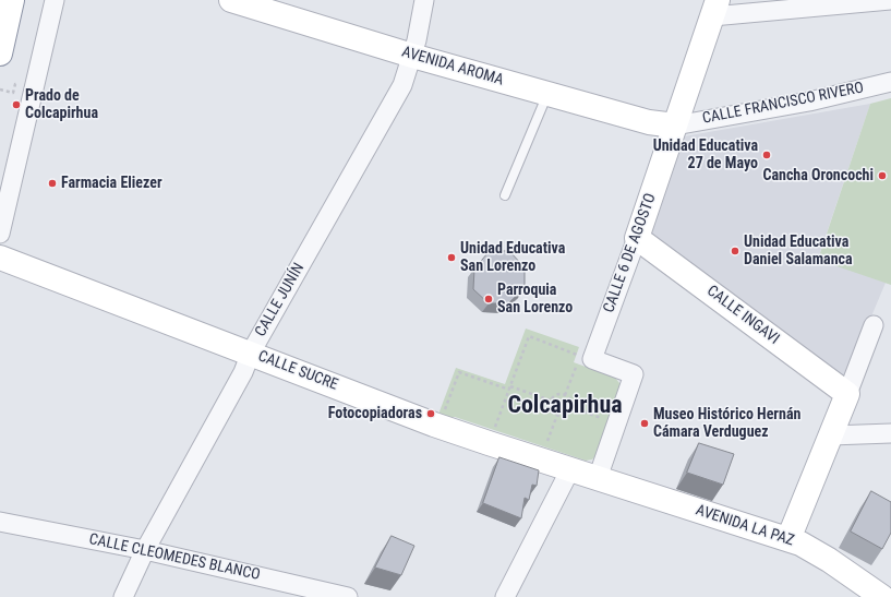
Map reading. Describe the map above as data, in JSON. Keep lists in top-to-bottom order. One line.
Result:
{"streets":{"main road":["AVENIDA AROMA","CALLE 6 DE AGOSTO","CALLE INGAVI","CALLE SUCRE","AVENIDA LA PAZ"],"street":["CALLE FRANCISCO RIVERO","CALLE JUNÍN","CALLE CLEOMEDES BLANCO"]},"crossings":[["AVENIDA AROMA","CALLE FRANCISCO RIVERO"],["AVENIDA AROMA","CALLE 6 DE AGOSTO"],["AVENIDA AROMA","CALLE JUNÍN"],["CALLE FRANCISCO RIVERO","CALLE 6 DE AGOSTO"],["CALLE 6 DE AGOSTO","CALLE INGAVI"],["CALLE 6 DE AGOSTO","CALLE SUCRE"],["CALLE 6 DE AGOSTO","AVENIDA LA PAZ"],["CALLE JUNÍN","CALLE SUCRE"],["CALLE JUNÍN","CALLE CLEOMEDES BLANCO"],["CALLE SUCRE","AVENIDA LA PAZ"]],"districts":["Colcapirhua"],"places":["Prado de Colcapirhua","Unidad Educativa 27 de Mayo","Cancha Oroncochi","Farmacia Eliezer","Unidad Educativa Daniel Salamanca","Unidad Educativa San Lorenzo","Parroquia San Lorenzo","Fotocopiadoras","Museo Histórico Hernán Cámara Verduguez"]}
